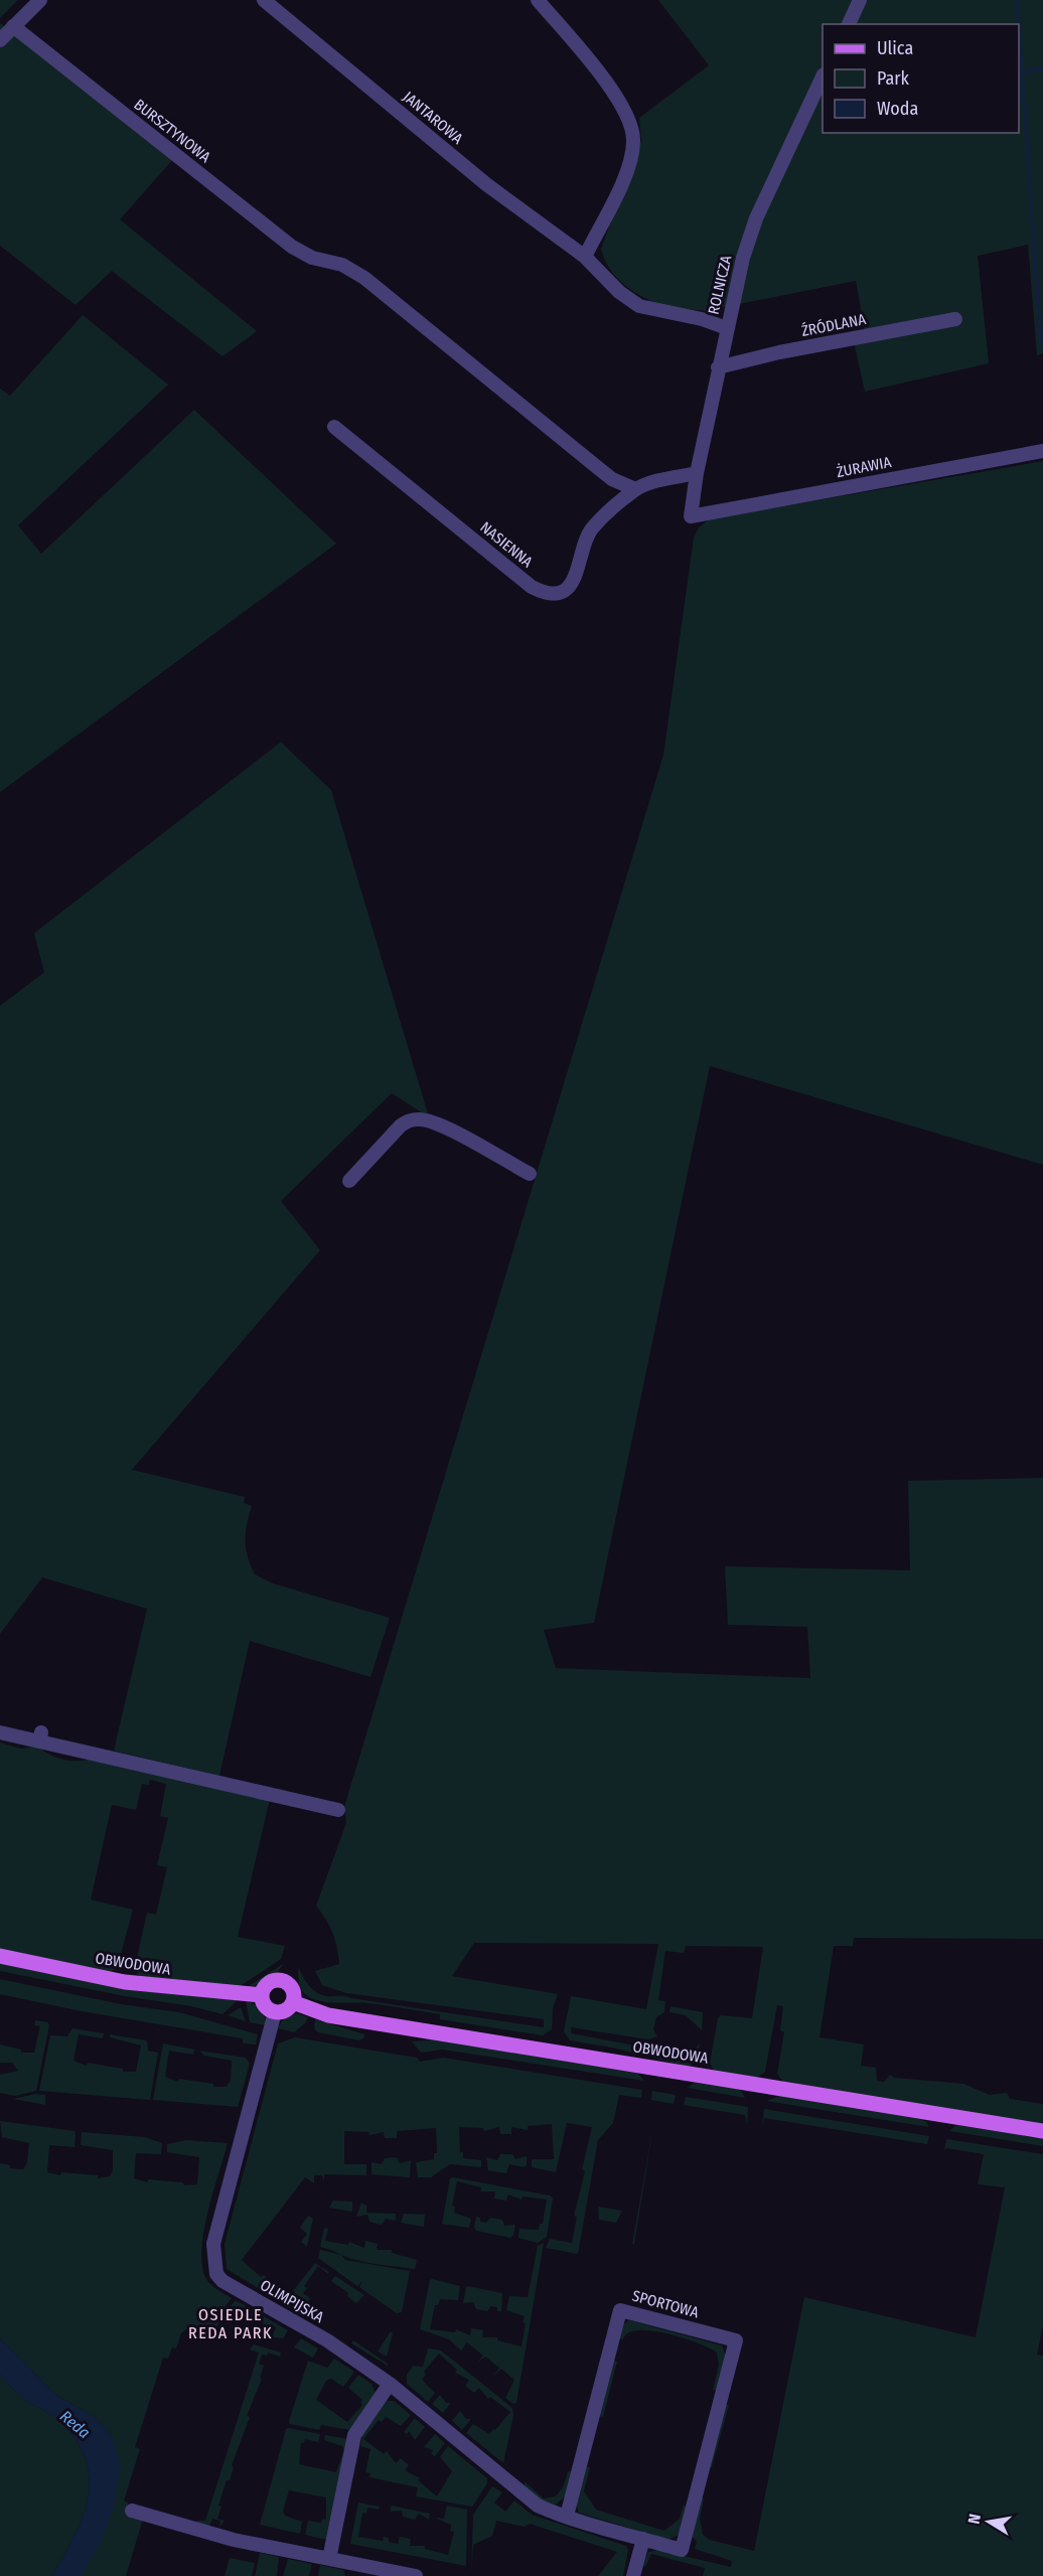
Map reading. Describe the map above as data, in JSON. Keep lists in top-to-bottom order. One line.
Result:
{"streets":{"main road":["OBWODOWA"],"street":["JANTAROWA","BURSZTYNOWA","ROLNICZA","ŹRÓDLANA","ŻURAWIA","NASIENNA","OLIMPIJSKA","SPORTOWA"]},"crossings":[["JANTAROWA","ROLNICZA"],["BURSZTYNOWA","NASIENNA"],["ROLNICZA","ŹRÓDLANA"],["ROLNICZA","ŻURAWIA"],["ROLNICZA","NASIENNA"],["OBWODOWA","OLIMPIJSKA"],["OLIMPIJSKA","SPORTOWA"]],"districts":["OSIEDLE REDA PARK"],"water":["Reda"],"legend":["Ulica","Park","Woda"],"north":"left"}
